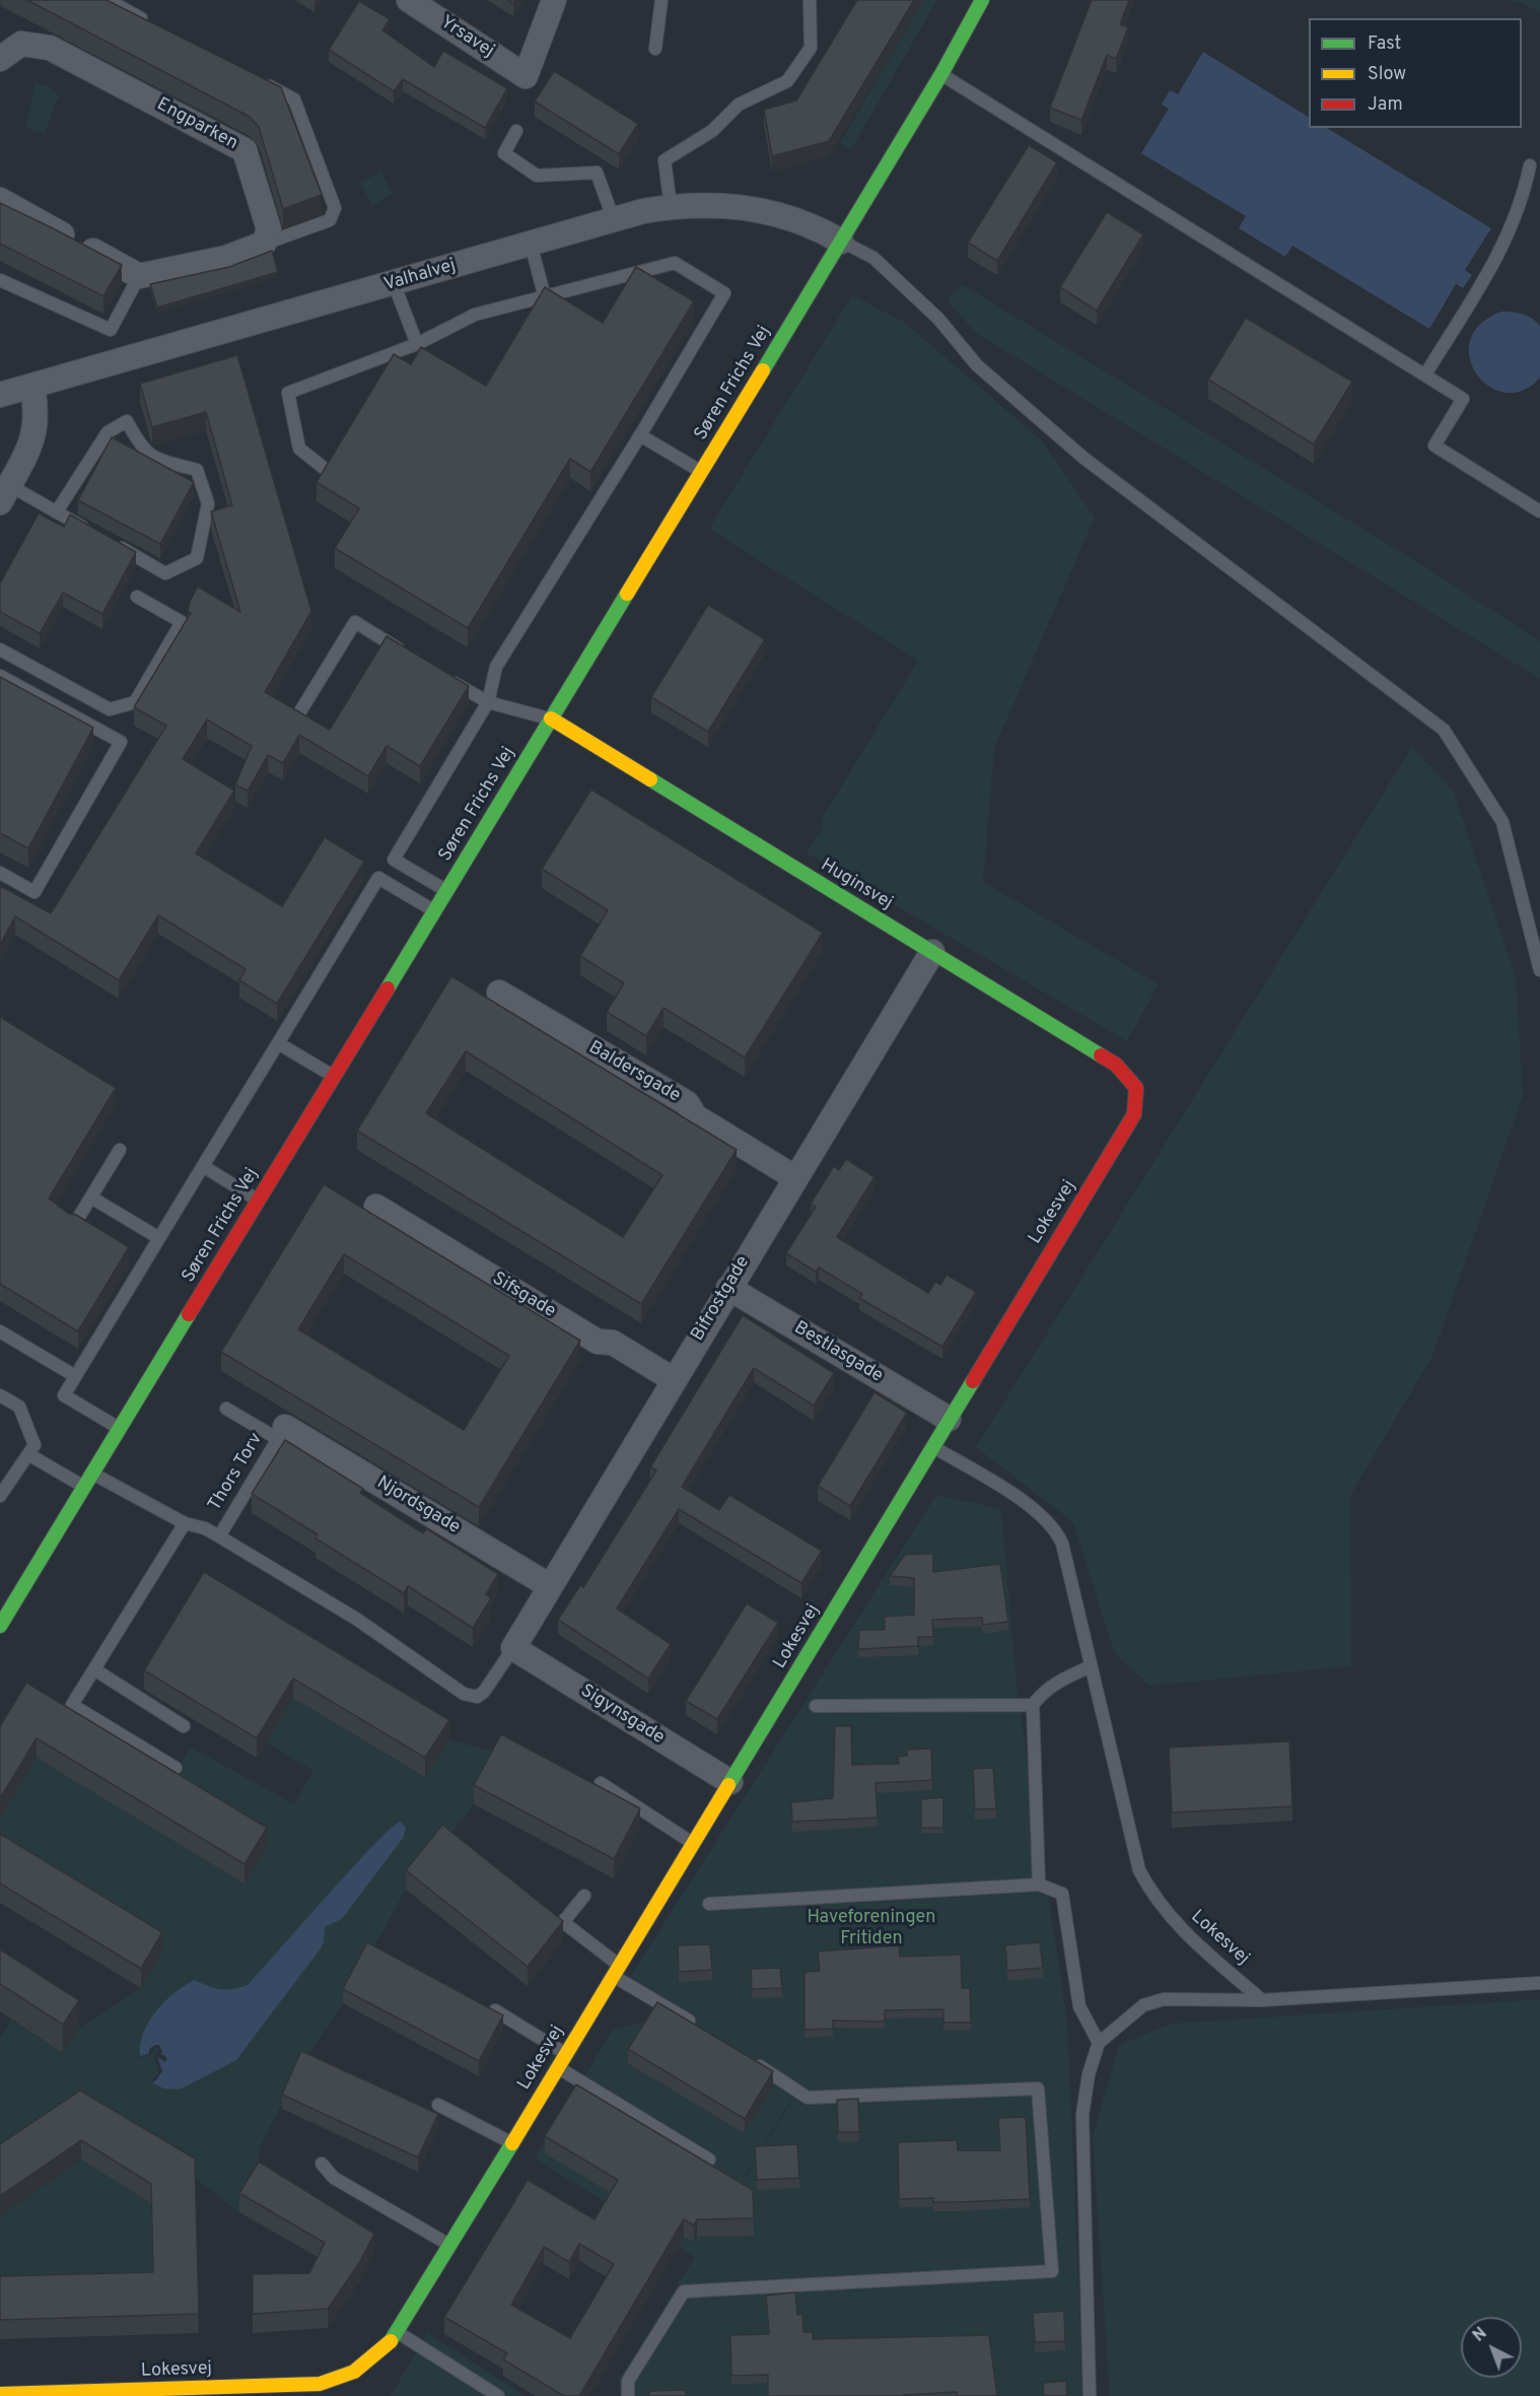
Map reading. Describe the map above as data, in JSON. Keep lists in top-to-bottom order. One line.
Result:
{"streets":{"street":["Yrsavej","Engparken","Valhalvej","Søren Frichs Vej","Huginsvej","Baldersgade","Lokesvej","Sifsgade","Bifrostgade","Bestlasgade","Njordsgade","Sigynsgade"],"lane":["Thors Torv"]},"crossings":[["Valhalvej","Søren Frichs Vej"],["Søren Frichs Vej","Huginsvej"],["Huginsvej","Lokesvej"],["Huginsvej","Bifrostgade"],["Baldersgade","Bifrostgade"],["Lokesvej","Bestlasgade"],["Lokesvej","Sigynsgade"],["Sifsgade","Bifrostgade"],["Bifrostgade","Bestlasgade"],["Bifrostgade","Njordsgade"],["Bifrostgade","Sigynsgade"],["Thors Torv","Njordsgade"]],"parks":["Haveforeningen Fritiden"],"legend":["Fast","Slow","Jam"],"north":"top left"}
